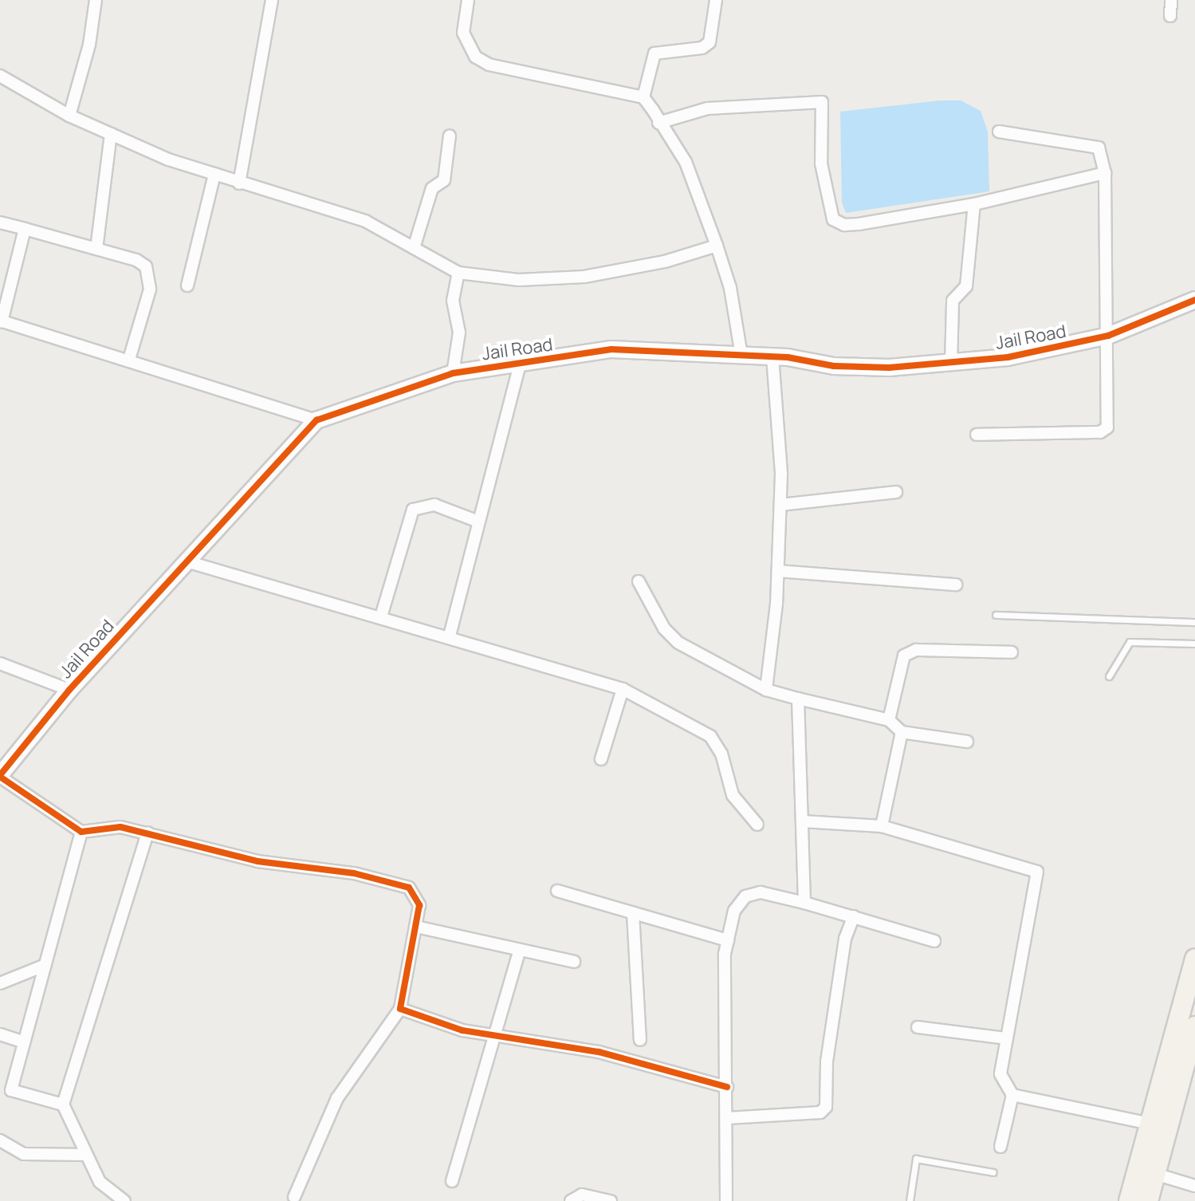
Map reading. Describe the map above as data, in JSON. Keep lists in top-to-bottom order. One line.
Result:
{"streets":{"street":["Jail Road"]}}
